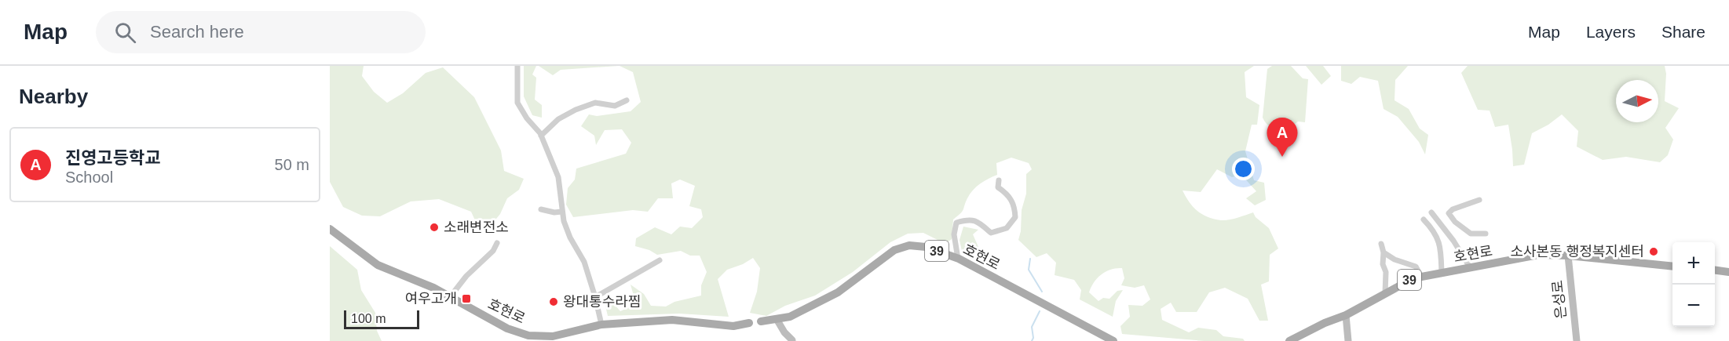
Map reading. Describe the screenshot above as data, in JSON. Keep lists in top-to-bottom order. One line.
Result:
{"streets":{"main road":["39","호현로"],"street":["은성로"]},"crossings":[["호현로","은성로"]],"places":{"other":["소래변전소","소사본동 행정복지센터","왕대통수라찜"],"transit":["여우고개"]},"scale_bar":"100 m","north":"right","page":{"header":"Map","search":"Search here","nav":["Map","Layers","Share"],"heading":"Nearby","pins":"A","list":[{"mark":"A","name":"진영고등학교","note":"School","value":"50 m"}],"map_buttons":["+","−"],"scale":"100 m"}}
